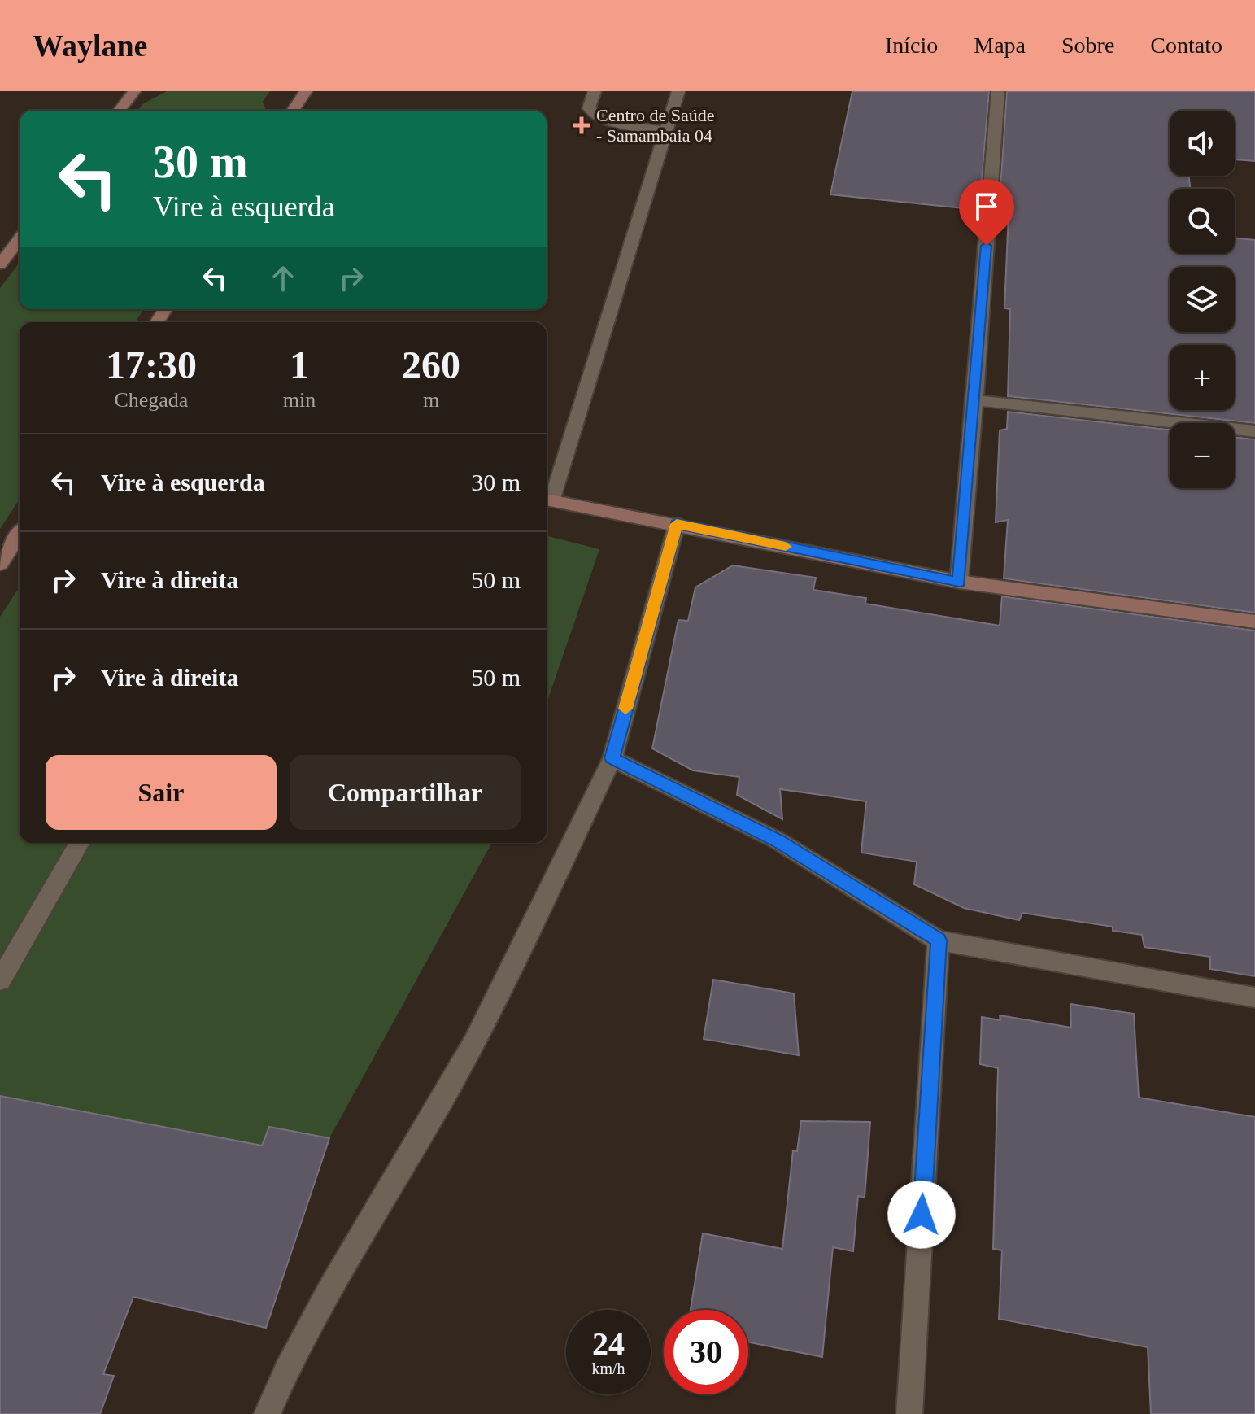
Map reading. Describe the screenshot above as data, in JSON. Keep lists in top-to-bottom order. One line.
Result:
{"places":{"health":["Centro de Saúde - Samambaia 04"]},"page":{"header":"Waylane","nav":["Início","Mapa","Sobre","Contato"],"map_buttons":["+","−"],"turn":["30 m","Vire à esquerda"],"eta":["17:30","Chegada","1","min","260","m"],"list":[{"name":"Vire à esquerda","value":"30 m"},{"name":"Vire à direita","value":"50 m"},{"name":"Vire à direita","value":"50 m"}],"buttons":["Sair","Compartilhar"],"speed":"24 km/h","limit":"30"}}
